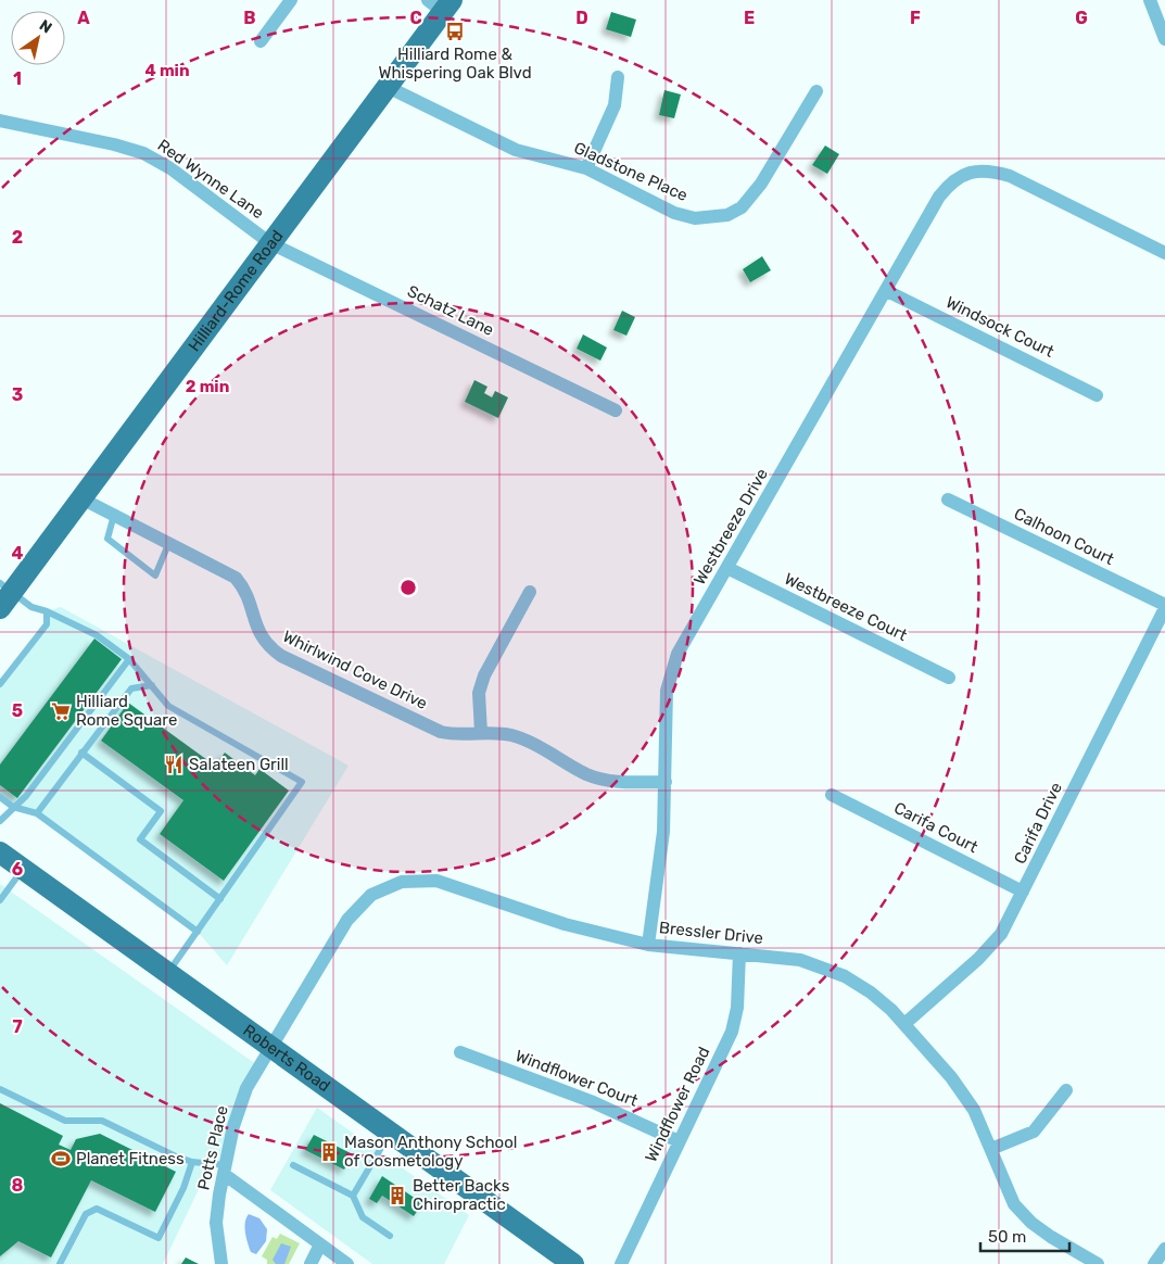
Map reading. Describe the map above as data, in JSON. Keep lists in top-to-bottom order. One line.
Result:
{"streets":{"main road":["Hilliard-Rome Road","Roberts Road"],"street":["Gladstone Place","Red Wynne Lane","Schatz Lane","Windsock Court","Westbreeze Drive","Calhoon Court","Westbreeze Court","Whirlwind Cove Drive","Carifa Drive","Carifa Court","Bressler Drive","Windflower Court","Windflower Road","Potts Place"]},"crossings":[["Gladstone Place","Hilliard-Rome Road"],["Red Wynne Lane","Hilliard-Rome Road"],["Red Wynne Lane","Schatz Lane"],["Hilliard-Rome Road","Schatz Lane"],["Hilliard-Rome Road","Whirlwind Cove Drive"],["Windsock Court","Westbreeze Drive"],["Westbreeze Drive","Westbreeze Court"],["Westbreeze Drive","Whirlwind Cove Drive"],["Westbreeze Drive","Bressler Drive"],["Calhoon Court","Carifa Drive"],["Carifa Drive","Carifa Court"],["Carifa Drive","Bressler Drive"],["Bressler Drive","Roberts Road"],["Bressler Drive","Windflower Road"],["Bressler Drive","Potts Place"],["Roberts Road","Potts Place"],["Windflower Court","Windflower Road"]],"places":{"bus stop":["Hilliard Rome & Whispering Oak Blvd"],"supermarket":["Hilliard Rome Square"],"restaurant":["Salateen Grill"],"building":["Mason Anthony School of Cosmetology","Better Backs Chiropractic"],"sports":["Planet Fitness"]},"scale_bar":"50 m","north":"top right","grid":{"columns":["A","B","C","D","E","F","G"],"rows":["1","2","3","4","5","6","7","8"]},"rings":["4 min","2 min"]}
